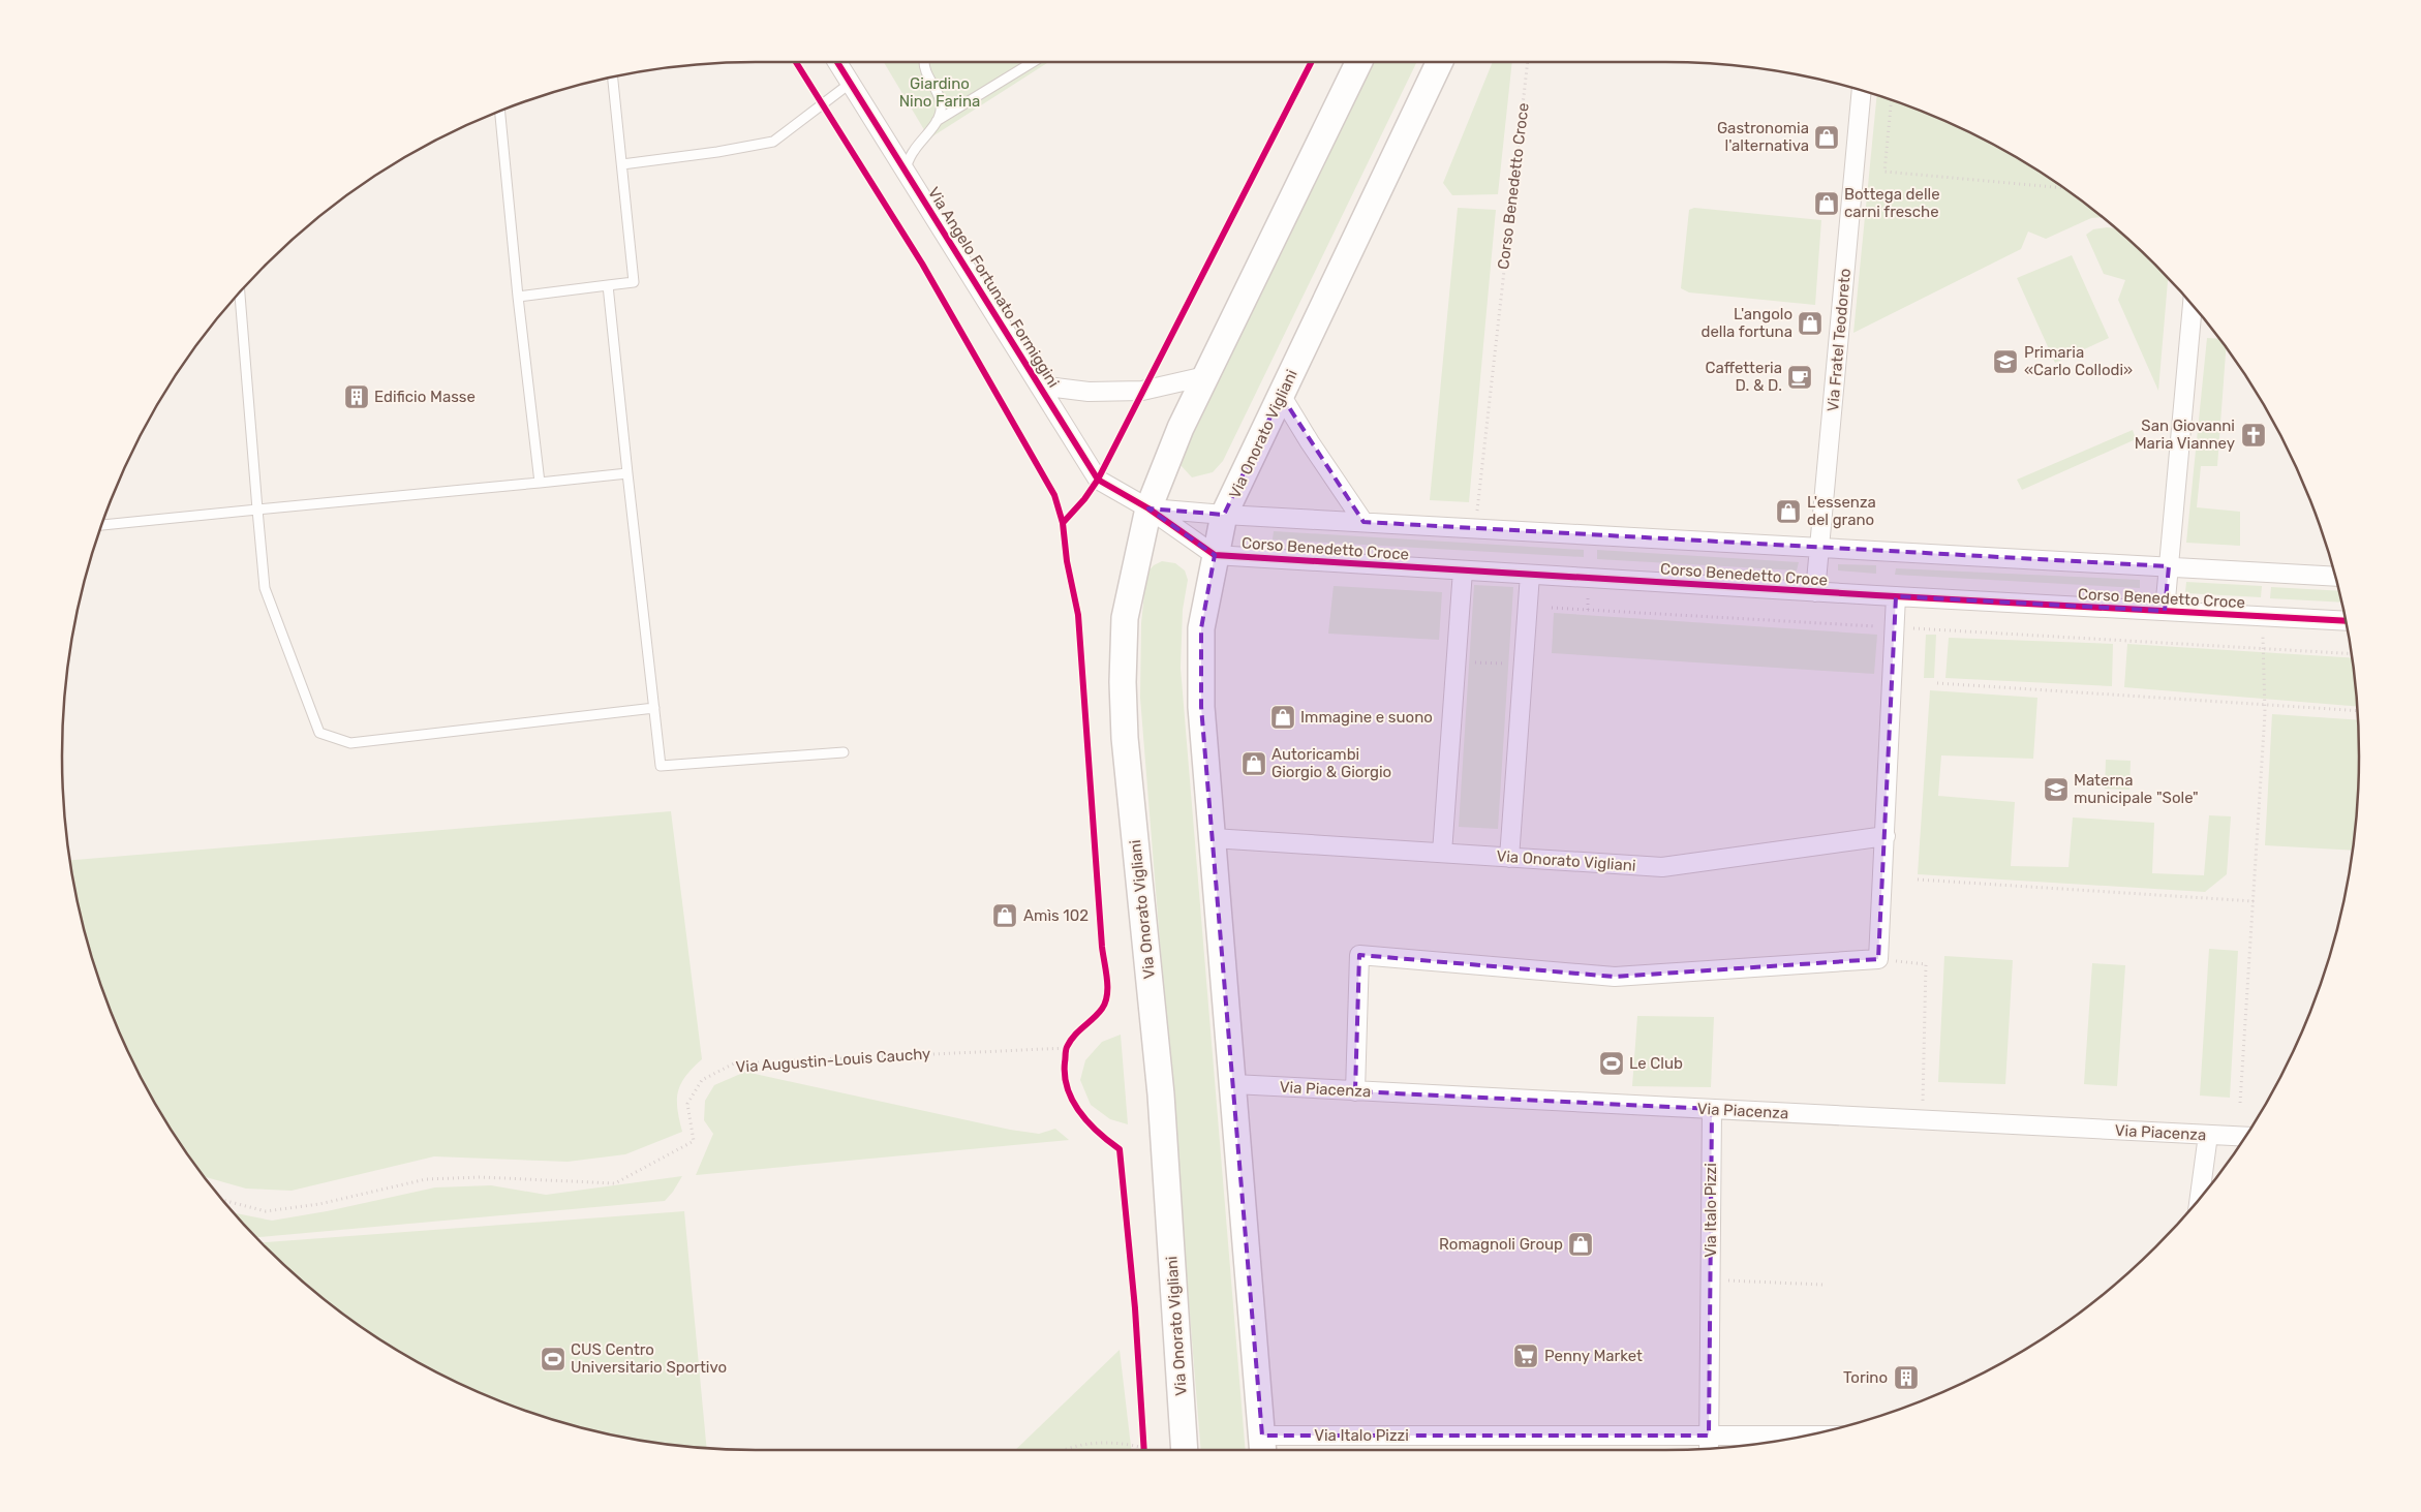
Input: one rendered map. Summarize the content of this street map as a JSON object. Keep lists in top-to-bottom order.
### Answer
{
  "streets": {
    "main road": ["Via Onorato Vigliani"],
    "street": [
      "Corso Benedetto Croce",
      "Via Angelo Fortunato Formiggini",
      "Via Fratel Teodoreto",
      "Via Piacenza",
      "Via Italo Pizzi"
    ],
    "path": ["Via Augustin-Louis Cauchy"]
  },
  "crossings": [
    ["Corso Benedetto Croce", "Via Angelo Fortunato Formiggini"],
    ["Corso Benedetto Croce", "Via Fratel Teodoreto"],
    ["Corso Benedetto Croce", "Via Onorato Vigliani"],
    ["Via Angelo Fortunato Formiggini", "Via Onorato Vigliani"],
    ["Via Onorato Vigliani", "Via Piacenza"],
    ["Via Onorato Vigliani", "Via Italo Pizzi"],
    ["Via Piacenza", "Via Italo Pizzi"]
  ],
  "parks": ["Giardino Nino Farina"],
  "places": {
    "shop": [
      "Gastronomia l'alternativa",
      "Bottega delle carni fresche",
      "L'angolo della fortuna",
      "L'essenza del grano",
      "Immagine e suono",
      "Autoricambi Giorgio & Giorgio",
      "Amìs 102",
      "Romagnoli Group"
    ],
    "school or university": ["Primaria «Carlo Collodi»", "Materna municipale \"Sole\""],
    "cafe": ["Caffetteria D. & D."],
    "building": ["Edificio Masse", "Torino"],
    "church": ["San Giovanni Maria Vianney"],
    "sports": ["Le Club", "CUS Centro Universitario Sportivo"],
    "supermarket": ["Penny Market"]
  }
}
